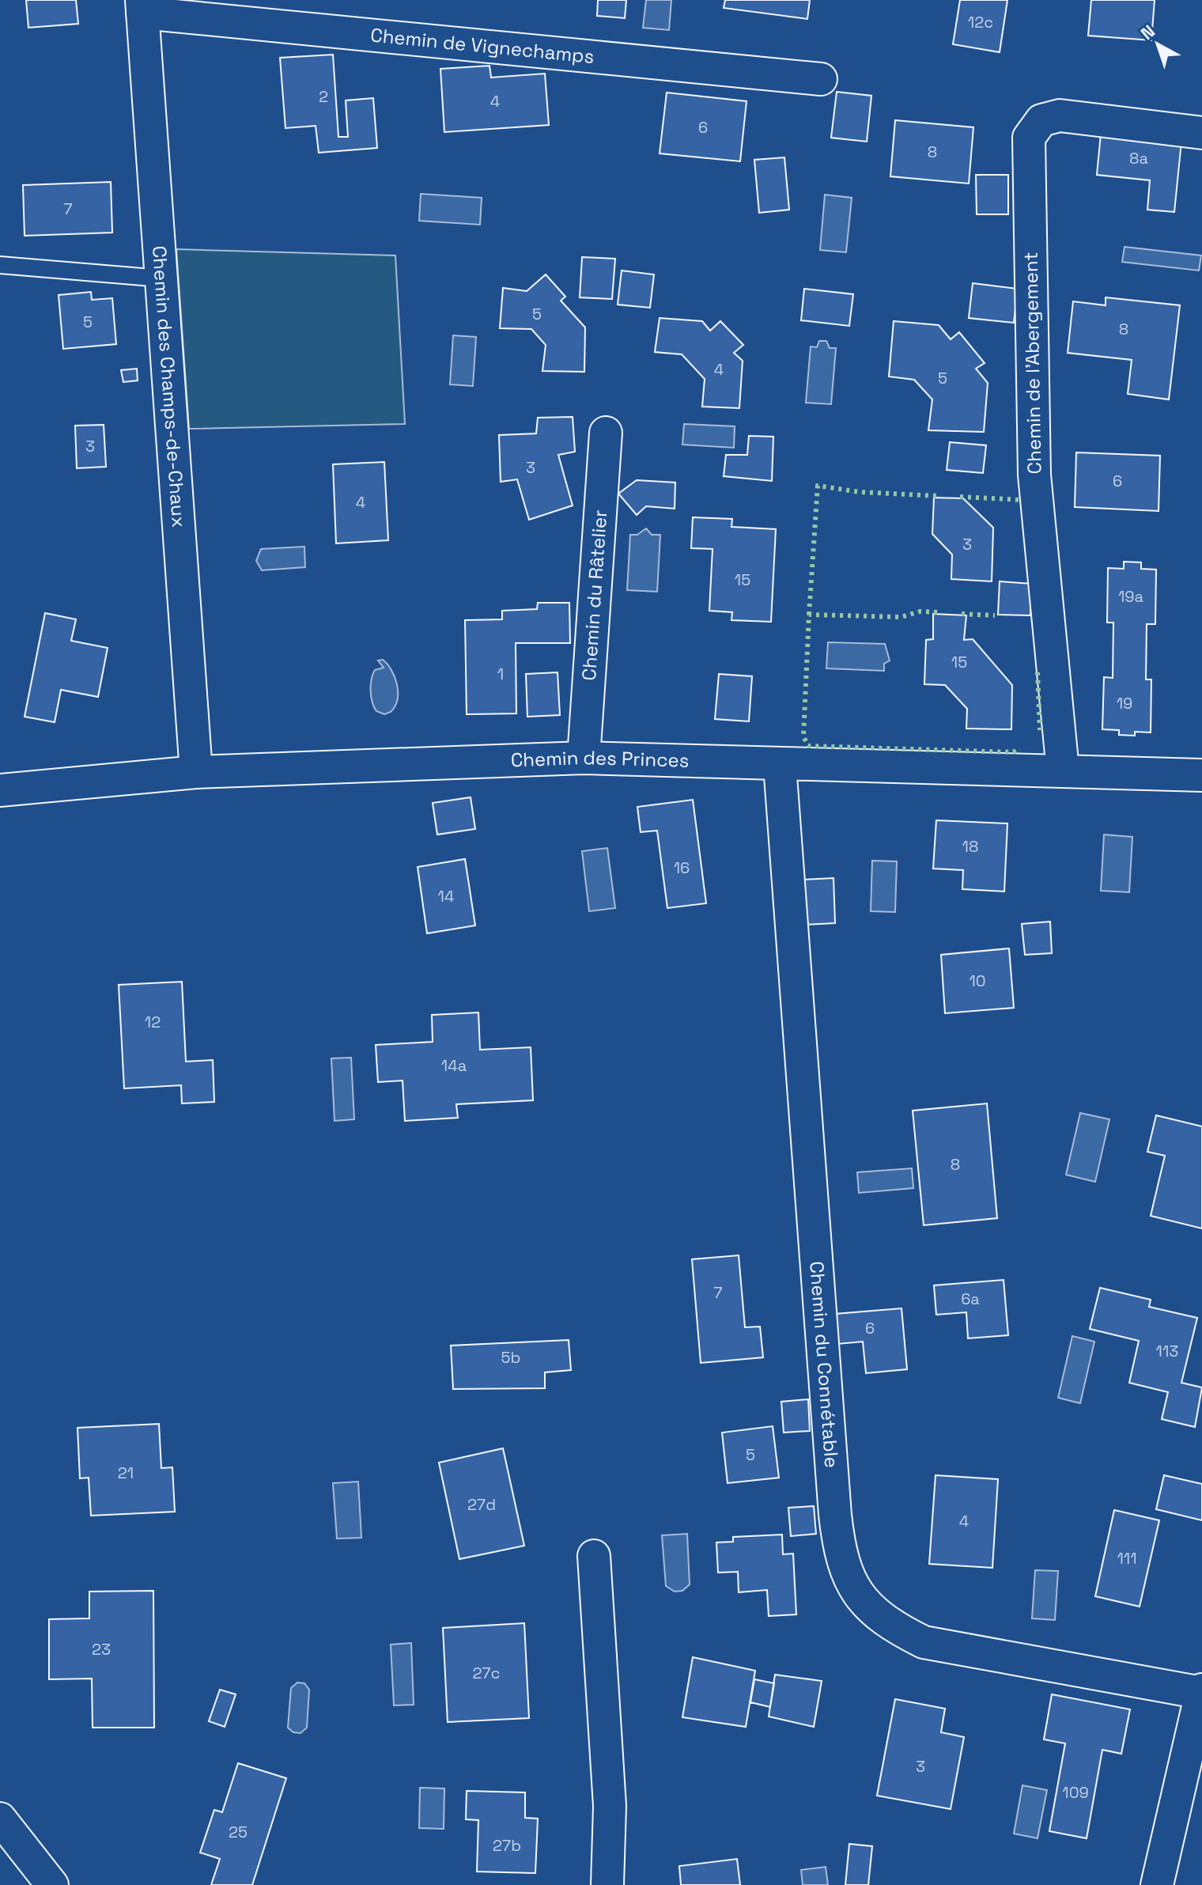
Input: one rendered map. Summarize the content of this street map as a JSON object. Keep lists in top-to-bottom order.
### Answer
{
  "streets": {
    "street": [
      "Chemin de Vignechamps",
      "Chemin de l'Abergement",
      "Chemin des Champs-de-Chaux",
      "Chemin du Râtelier",
      "Chemin des Princes",
      "Chemin du Connétable"
    ]
  },
  "crossings": [
    ["Chemin de Vignechamps", "Chemin des Champs-de-Chaux"],
    ["Chemin de l'Abergement", "Chemin des Princes"],
    ["Chemin des Champs-de-Chaux", "Chemin des Princes"],
    ["Chemin du Râtelier", "Chemin des Princes"],
    ["Chemin des Princes", "Chemin du Connétable"]
  ],
  "house_numbers": [
    "12c",
    "2",
    "4",
    "6",
    "8",
    "8a",
    "7",
    "5",
    "5",
    "8",
    "4",
    "5",
    "3",
    "3",
    "6",
    "4",
    "3",
    "15",
    "19a",
    "15",
    "1",
    "19",
    "18",
    "16",
    "14",
    "10",
    "12",
    "14a",
    "8",
    "7",
    "6a",
    "6",
    "113",
    "5b",
    "5",
    "21",
    "27d",
    "4",
    "111",
    "23",
    "27c",
    "3",
    "109",
    "25",
    "27b"
  ],
  "north": "top left"
}
